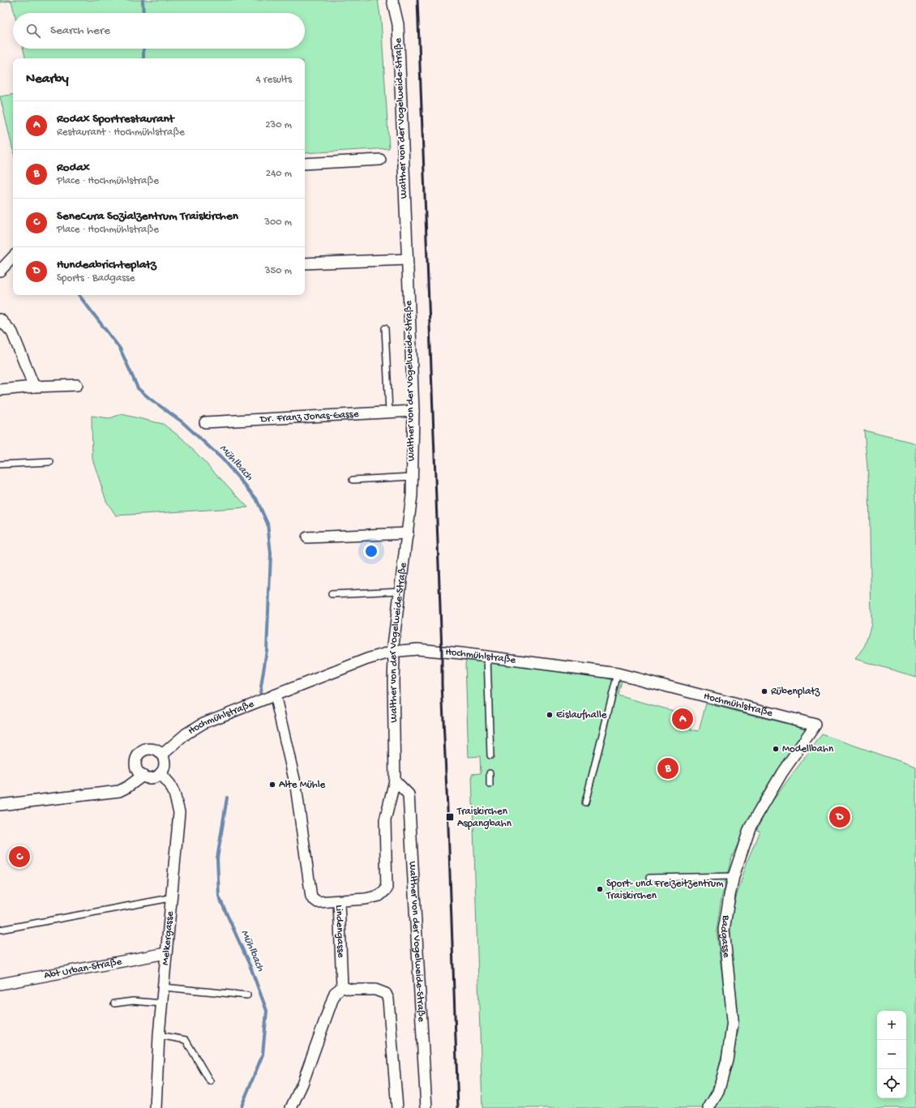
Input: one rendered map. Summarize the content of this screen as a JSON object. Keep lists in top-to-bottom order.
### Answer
{
  "streets": {
    "street": [
      "Walther von der Vogelweide-Straße",
      "Dr. Franz Jonas-Gasse",
      "Hochmühlstraße",
      "Lindengasse",
      "Badgasse",
      "Melkergasse",
      "Abt Urban-Straße"
    ]
  },
  "crossings": [
    ["Walther von der Vogelweide-Straße", "Dr. Franz Jonas-Gasse"],
    ["Walther von der Vogelweide-Straße", "Hochmühlstraße"],
    ["Walther von der Vogelweide-Straße", "Lindengasse"],
    ["Hochmühlstraße", "Lindengasse"],
    ["Hochmühlstraße", "Badgasse"],
    ["Hochmühlstraße", "Melkergasse"],
    ["Melkergasse", "Abt Urban-Straße"]
  ],
  "water": ["Mühlbach"],
  "places": {
    "other": [
      "Rübenplatz",
      "Eislaufhalle",
      "Modellbahn",
      "Alte Mühle",
      "Sport- und Freizeitzentrum Traiskirchen"
    ],
    "transit": ["Traiskirchen Aspangbahn"]
  },
  "page": {
    "search": "Search here",
    "heading": ["Nearby", "4 results"],
    "list": [
      {
        "mark": "A",
        "name": "Rodax Sportrestaurant",
        "note": "Restaurant · Hochmühlstraße",
        "value": "230 m"
      },
      {
        "mark": "B",
        "name": "Rodax",
        "note": "Place · Hochmühlstraße",
        "value": "240 m"
      },
      {
        "mark": "C",
        "name": "SeneCura Sozialzentrum Traiskirchen",
        "note": "Place · Hochmühlstraße",
        "value": "300 m"
      },
      {
        "mark": "D",
        "name": "Hundeabrichteplatz",
        "note": "Sports · Badgasse",
        "value": "350 m"
      }
    ],
    "pins": [
      "A",
      "B",
      "D",
      "C"
    ],
    "map_buttons": ["+", "−"]
  }
}
